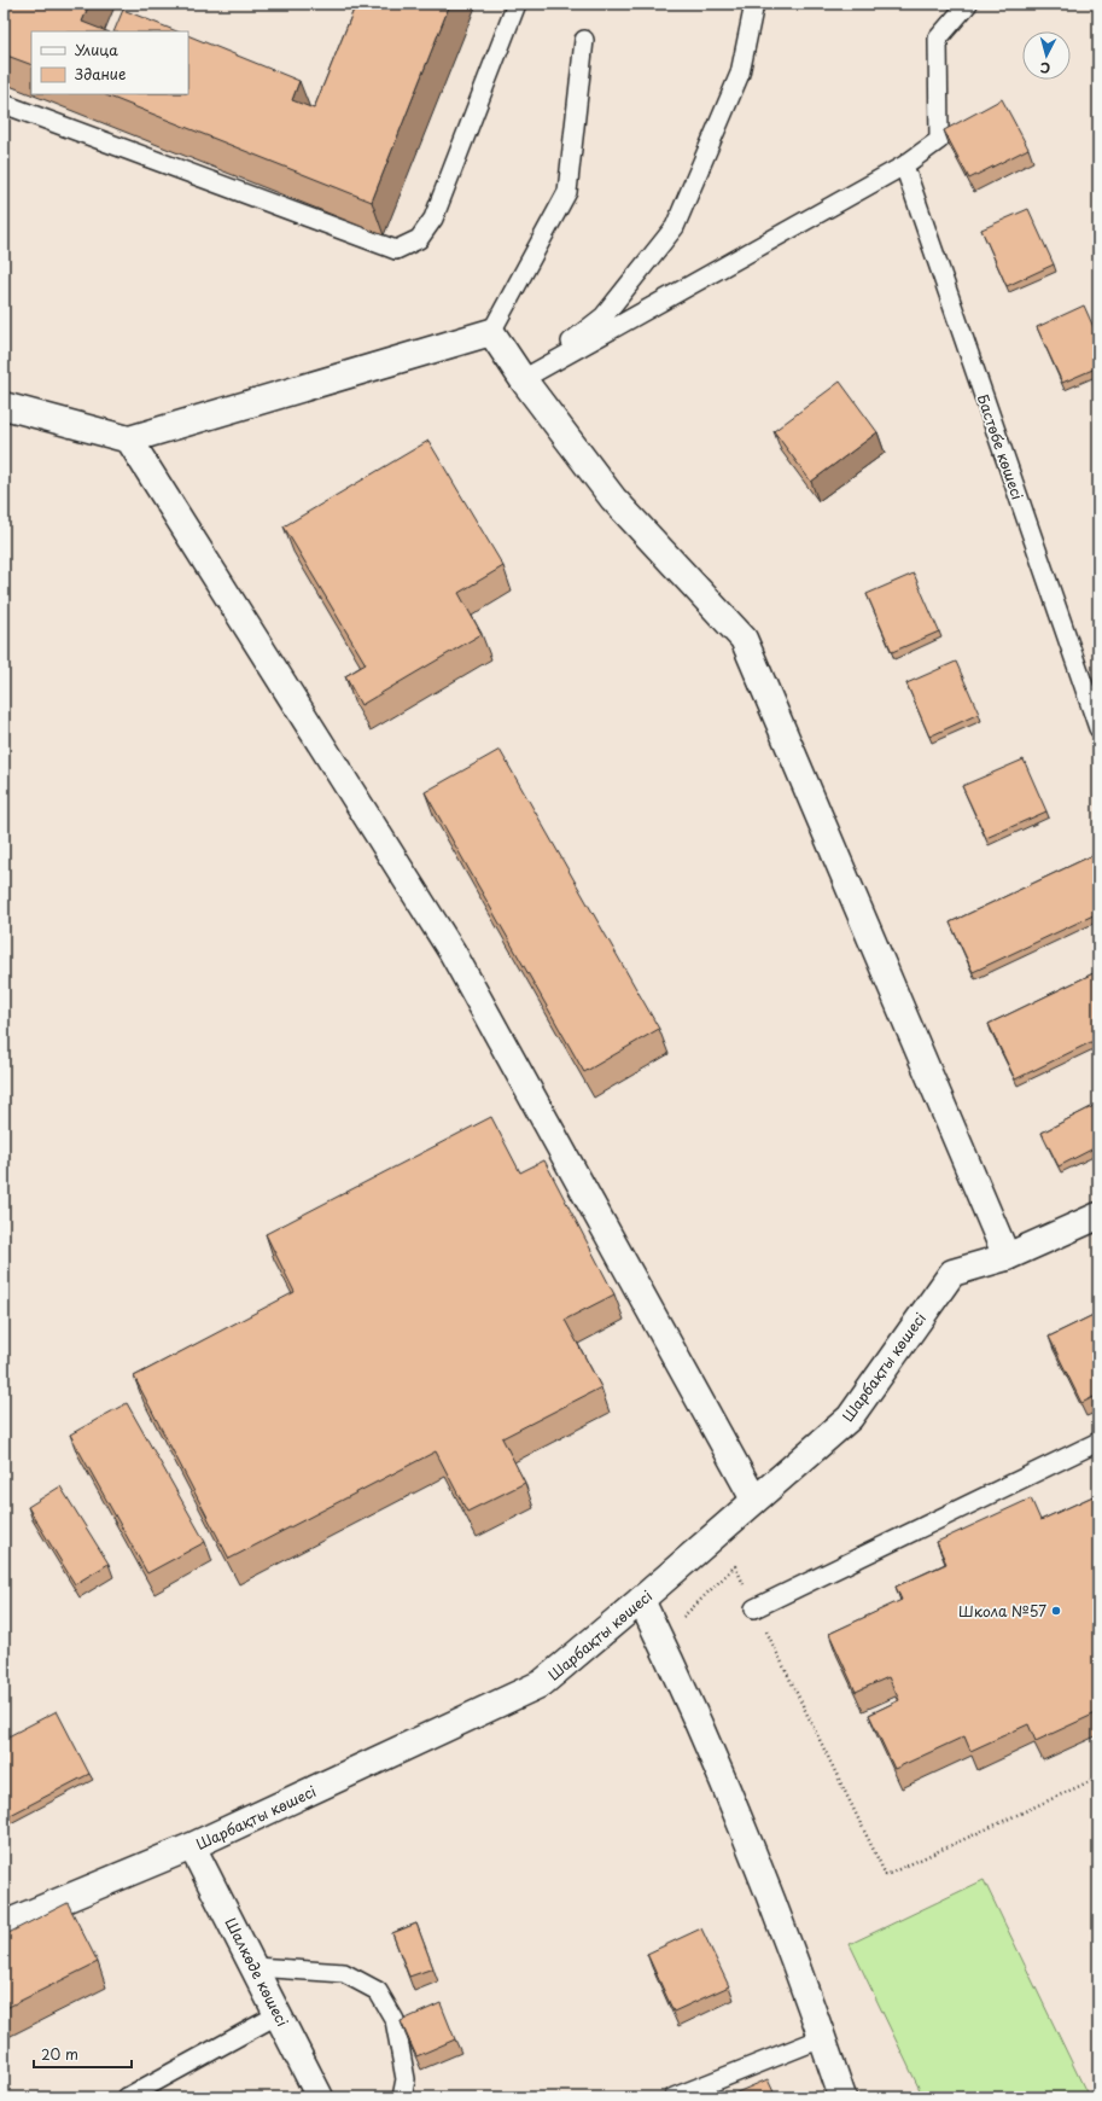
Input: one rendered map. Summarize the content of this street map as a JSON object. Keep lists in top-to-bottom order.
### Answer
{
  "streets": {
    "street": ["Шарбақты көшесі", "Шалкөде көшесі"],
    "lane": ["Бастөбе көшесі"]
  },
  "crossings": [
    ["Шарбақты көшесі", "Шалкөде көшесі"]
  ],
  "places": ["Школа №57"],
  "legend": ["Улица", "Здание"],
  "scale_bar": "20 m",
  "north": "bottom"
}
